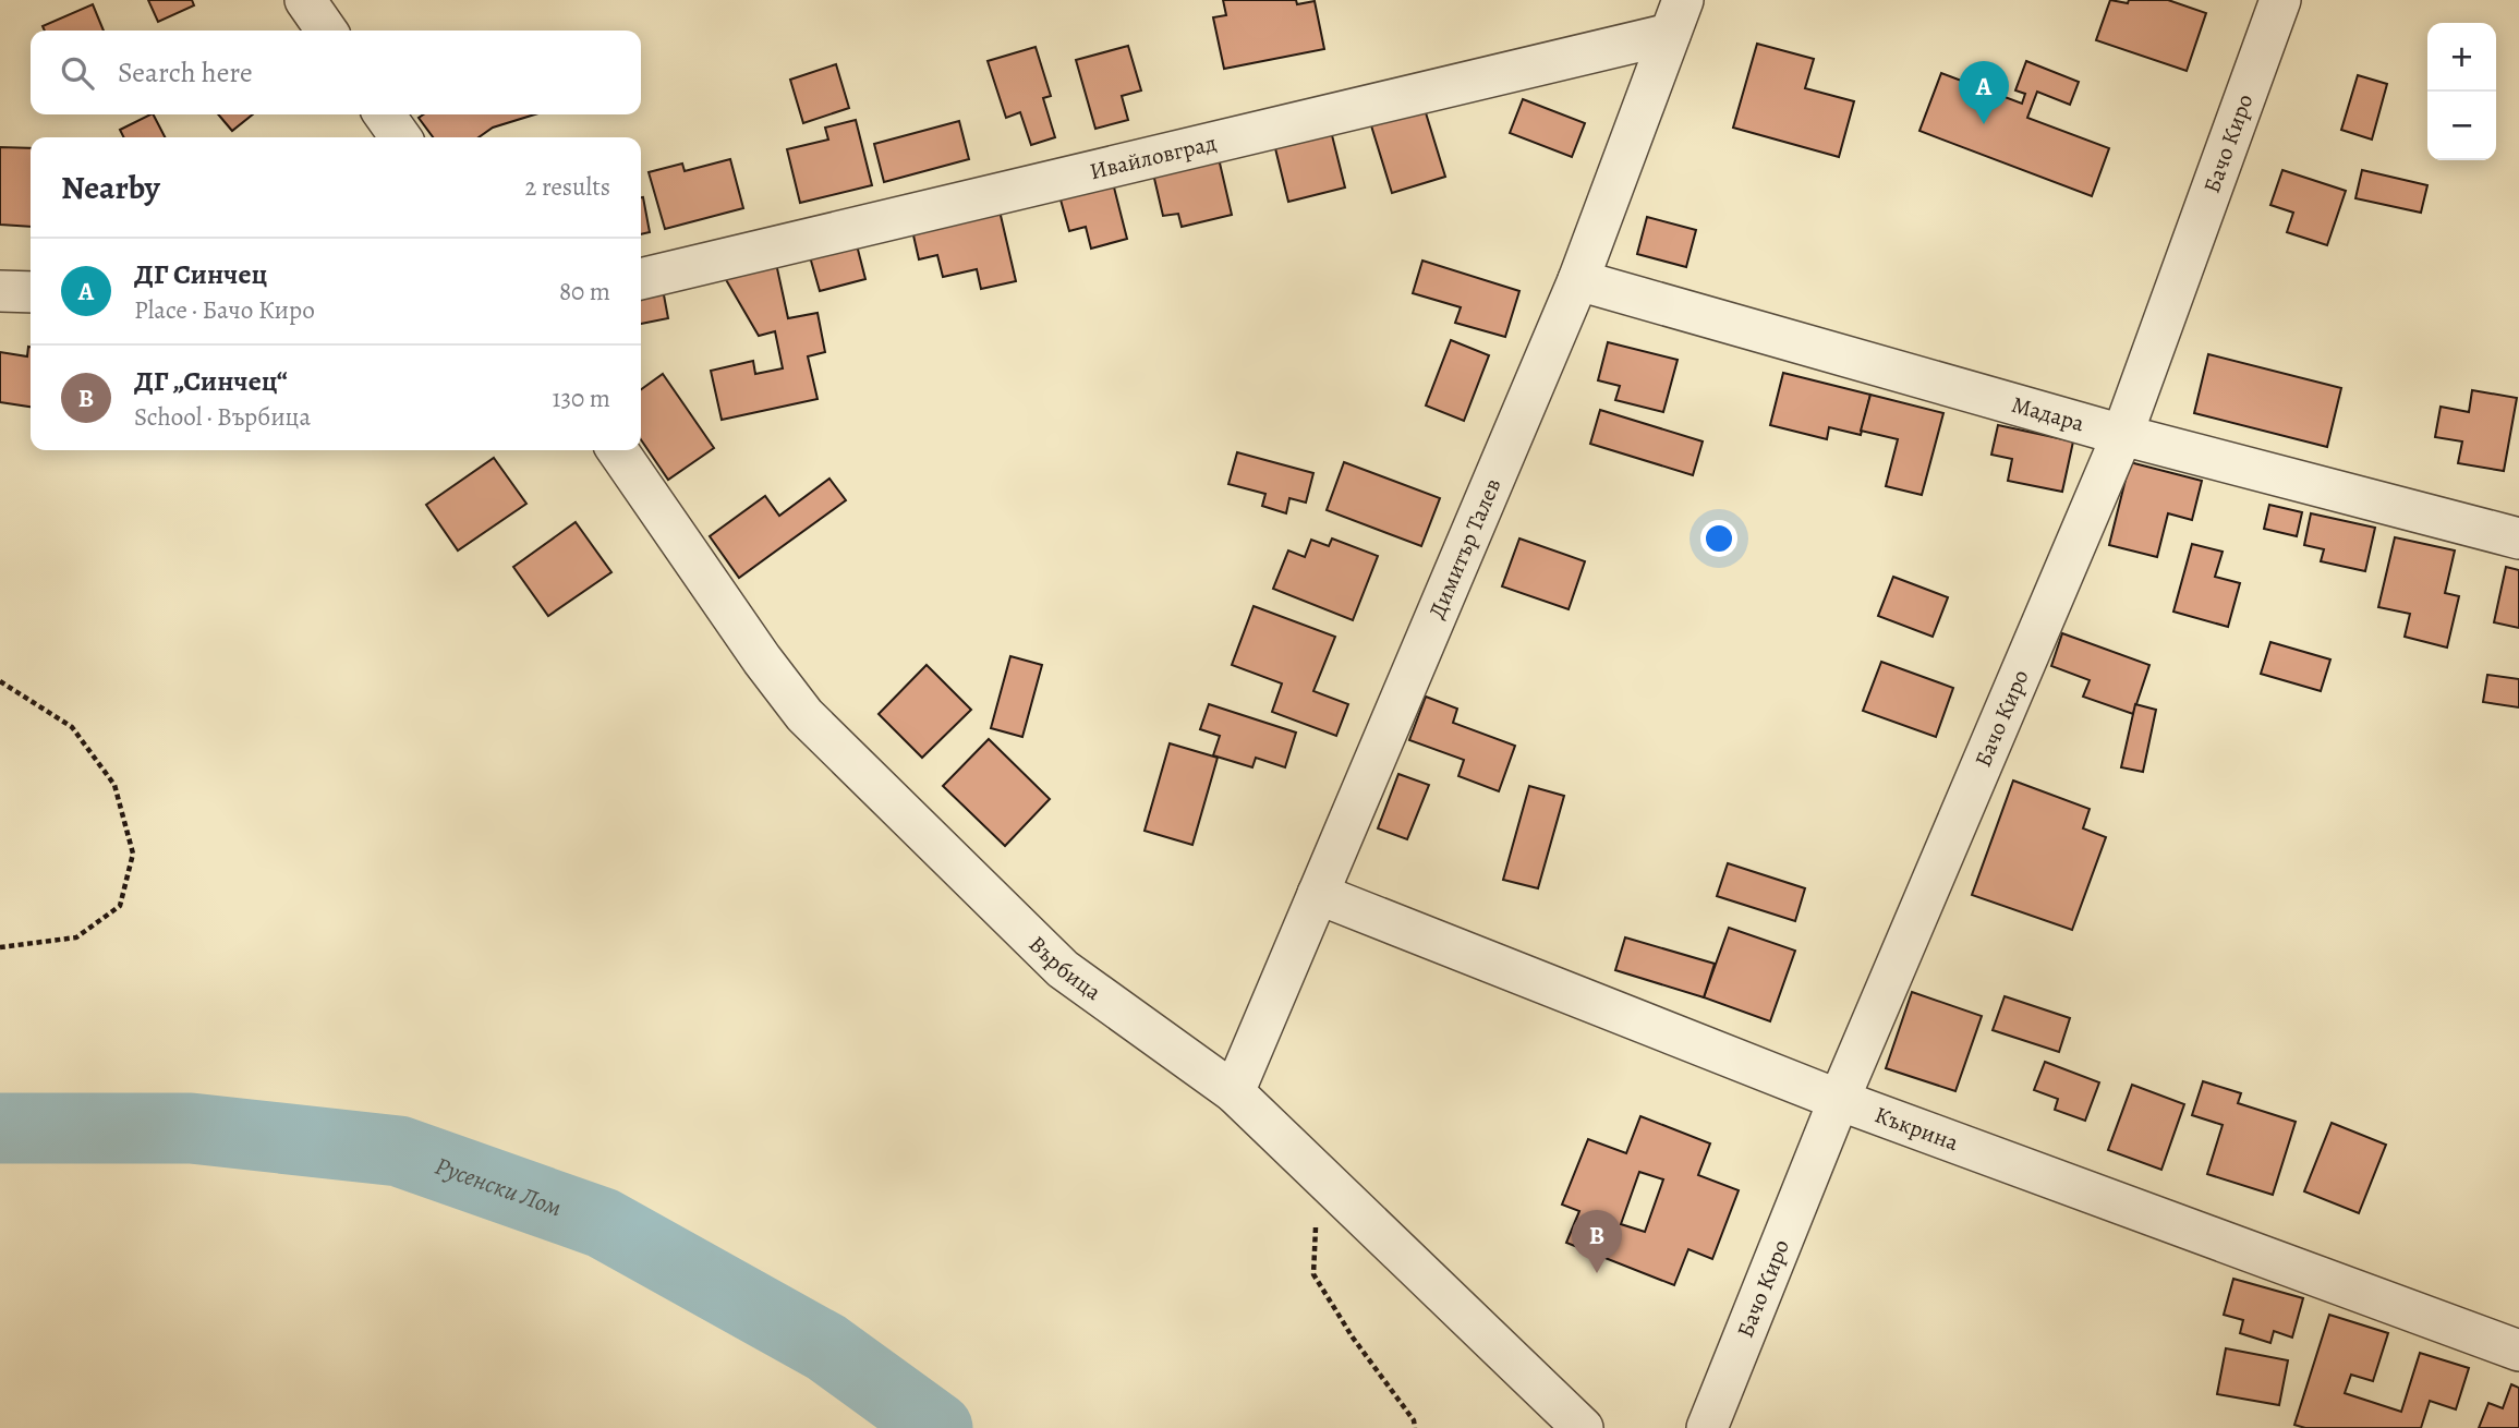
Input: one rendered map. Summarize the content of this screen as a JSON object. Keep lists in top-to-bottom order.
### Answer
{
  "streets": {
    "street": [
      "Бачо Киро",
      "Ивайловград",
      "Мадара",
      "Димитър Талев",
      "Върбица",
      "Къкрина"
    ]
  },
  "crossings": [
    ["Бачо Киро", "Мадара"],
    ["Бачо Киро", "Къкрина"],
    ["Ивайловград", "Димитър Талев"],
    ["Мадара", "Димитър Талев"],
    ["Димитър Талев", "Върбица"],
    ["Димитър Талев", "Къкрина"]
  ],
  "water": ["Русенски Лом"],
  "page": {
    "map_buttons": ["+", "−"],
    "search": "Search here",
    "pins": ["A", "B"],
    "heading": ["Nearby", "2 results"],
    "list": [
      {
        "mark": "A",
        "name": "ДГ Синчец",
        "note": "Place · Бачо Киро",
        "value": "80 m"
      },
      {
        "mark": "B",
        "name": "ДГ „Синчец“",
        "note": "School · Върбица",
        "value": "130 m"
      }
    ]
  }
}
